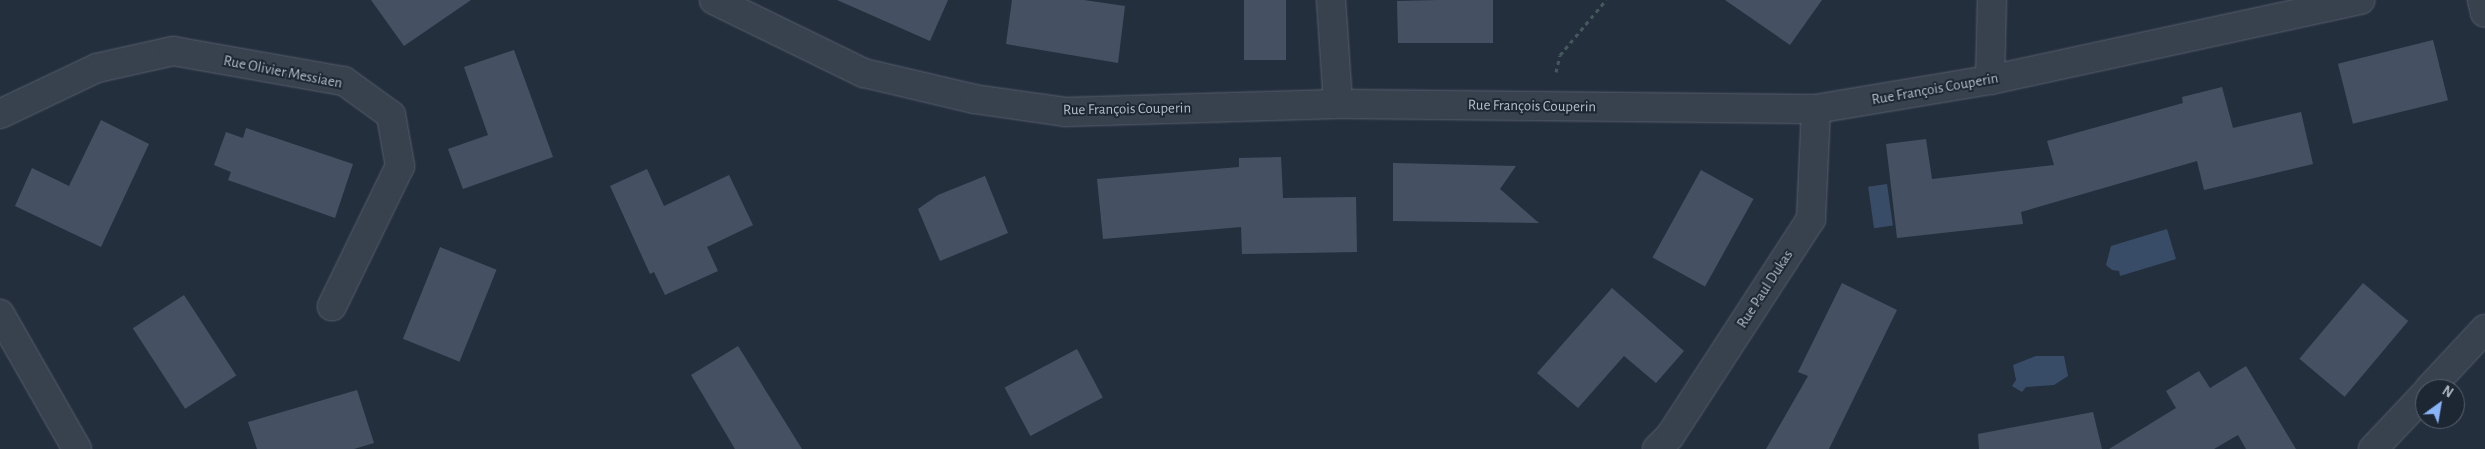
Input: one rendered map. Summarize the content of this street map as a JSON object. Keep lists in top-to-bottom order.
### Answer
{
  "streets": {
    "street": ["Rue Olivier Messiaen", "Rue François Couperin", "Rue Paul Dukas"]
  },
  "crossings": [
    ["Rue François Couperin", "Rue Paul Dukas"]
  ],
  "north": "top right"
}
